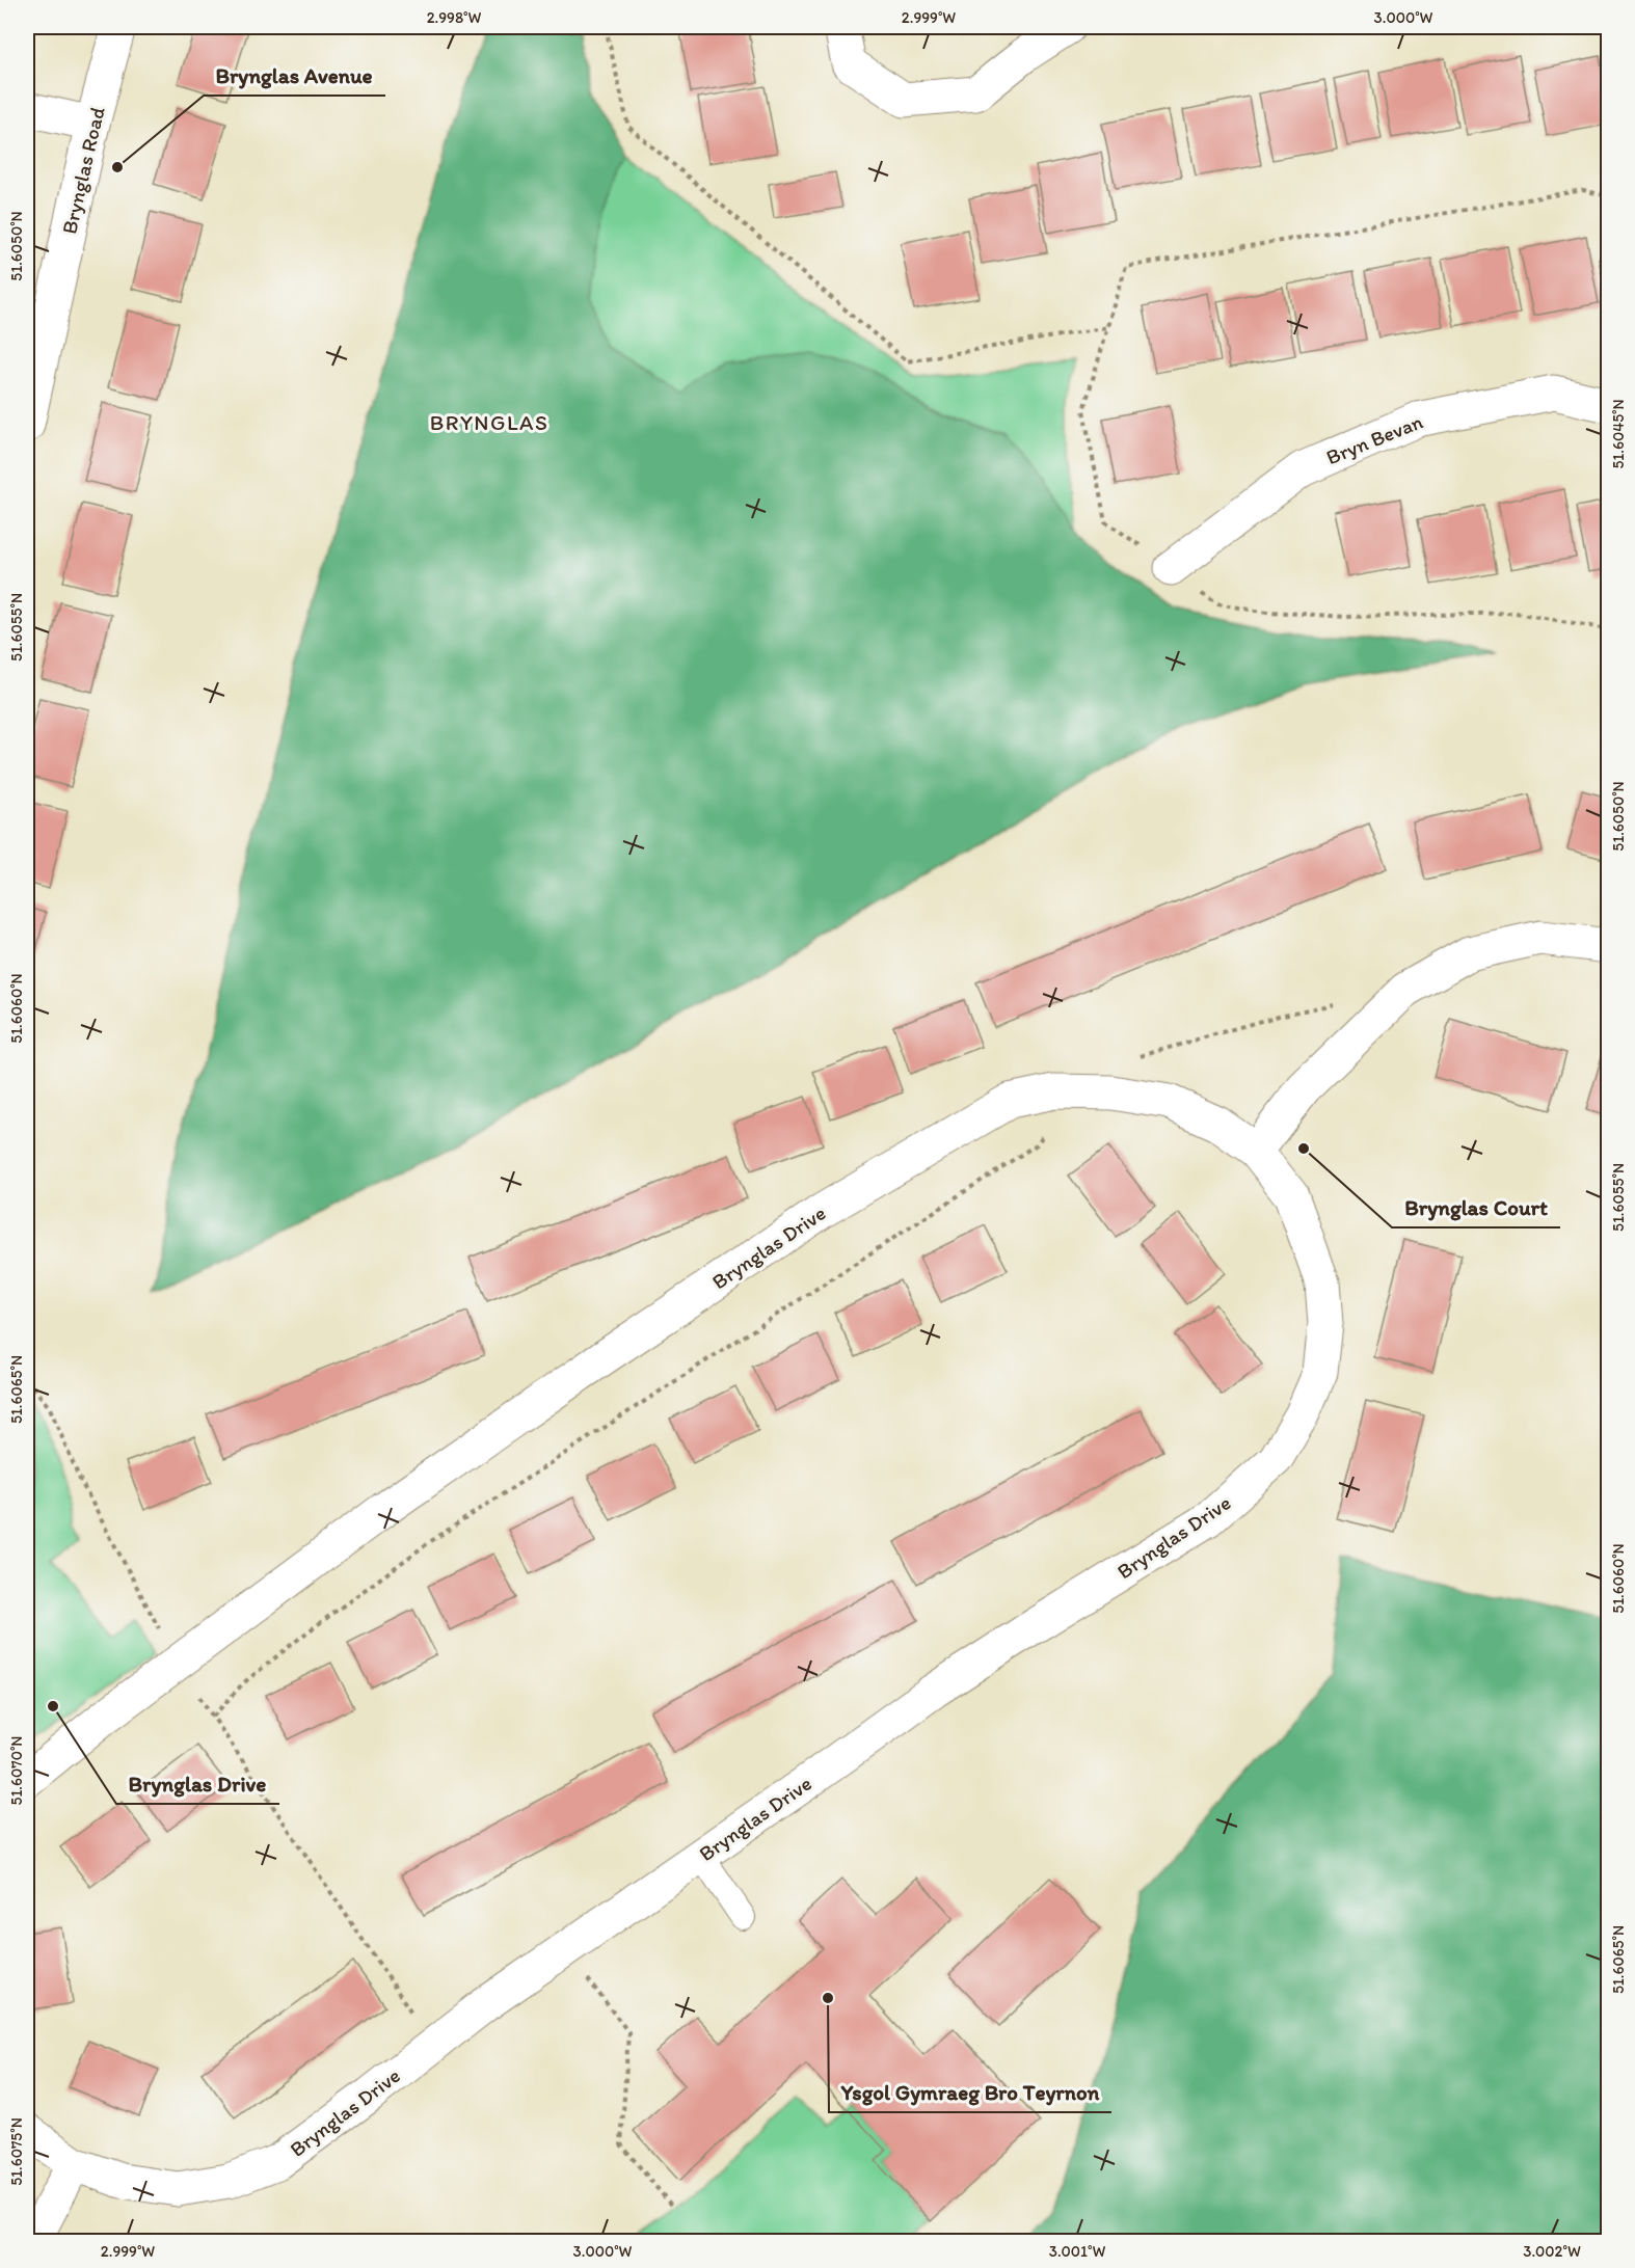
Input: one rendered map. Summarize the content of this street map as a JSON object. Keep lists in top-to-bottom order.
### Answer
{
  "streets": {
    "street": ["Brynglas Road", "Bryn Bevan", "Brynglas Drive"]
  },
  "districts": ["BRYNGLAS"],
  "places": [
    "Brynglas Avenue",
    "Brynglas Court",
    "Brynglas Drive",
    "Ysgol Gymraeg Bro Teyrnon"
  ],
  "coordinates": [
    "2.998°W",
    "2.999°W",
    "3.000°W",
    "51.6050°N",
    "51.6045°N",
    "51.6055°N",
    "51.6060°N",
    "51.6065°N",
    "51.6070°N",
    "51.6075°N",
    "3.001°W",
    "3.002°W"
  ]
}
